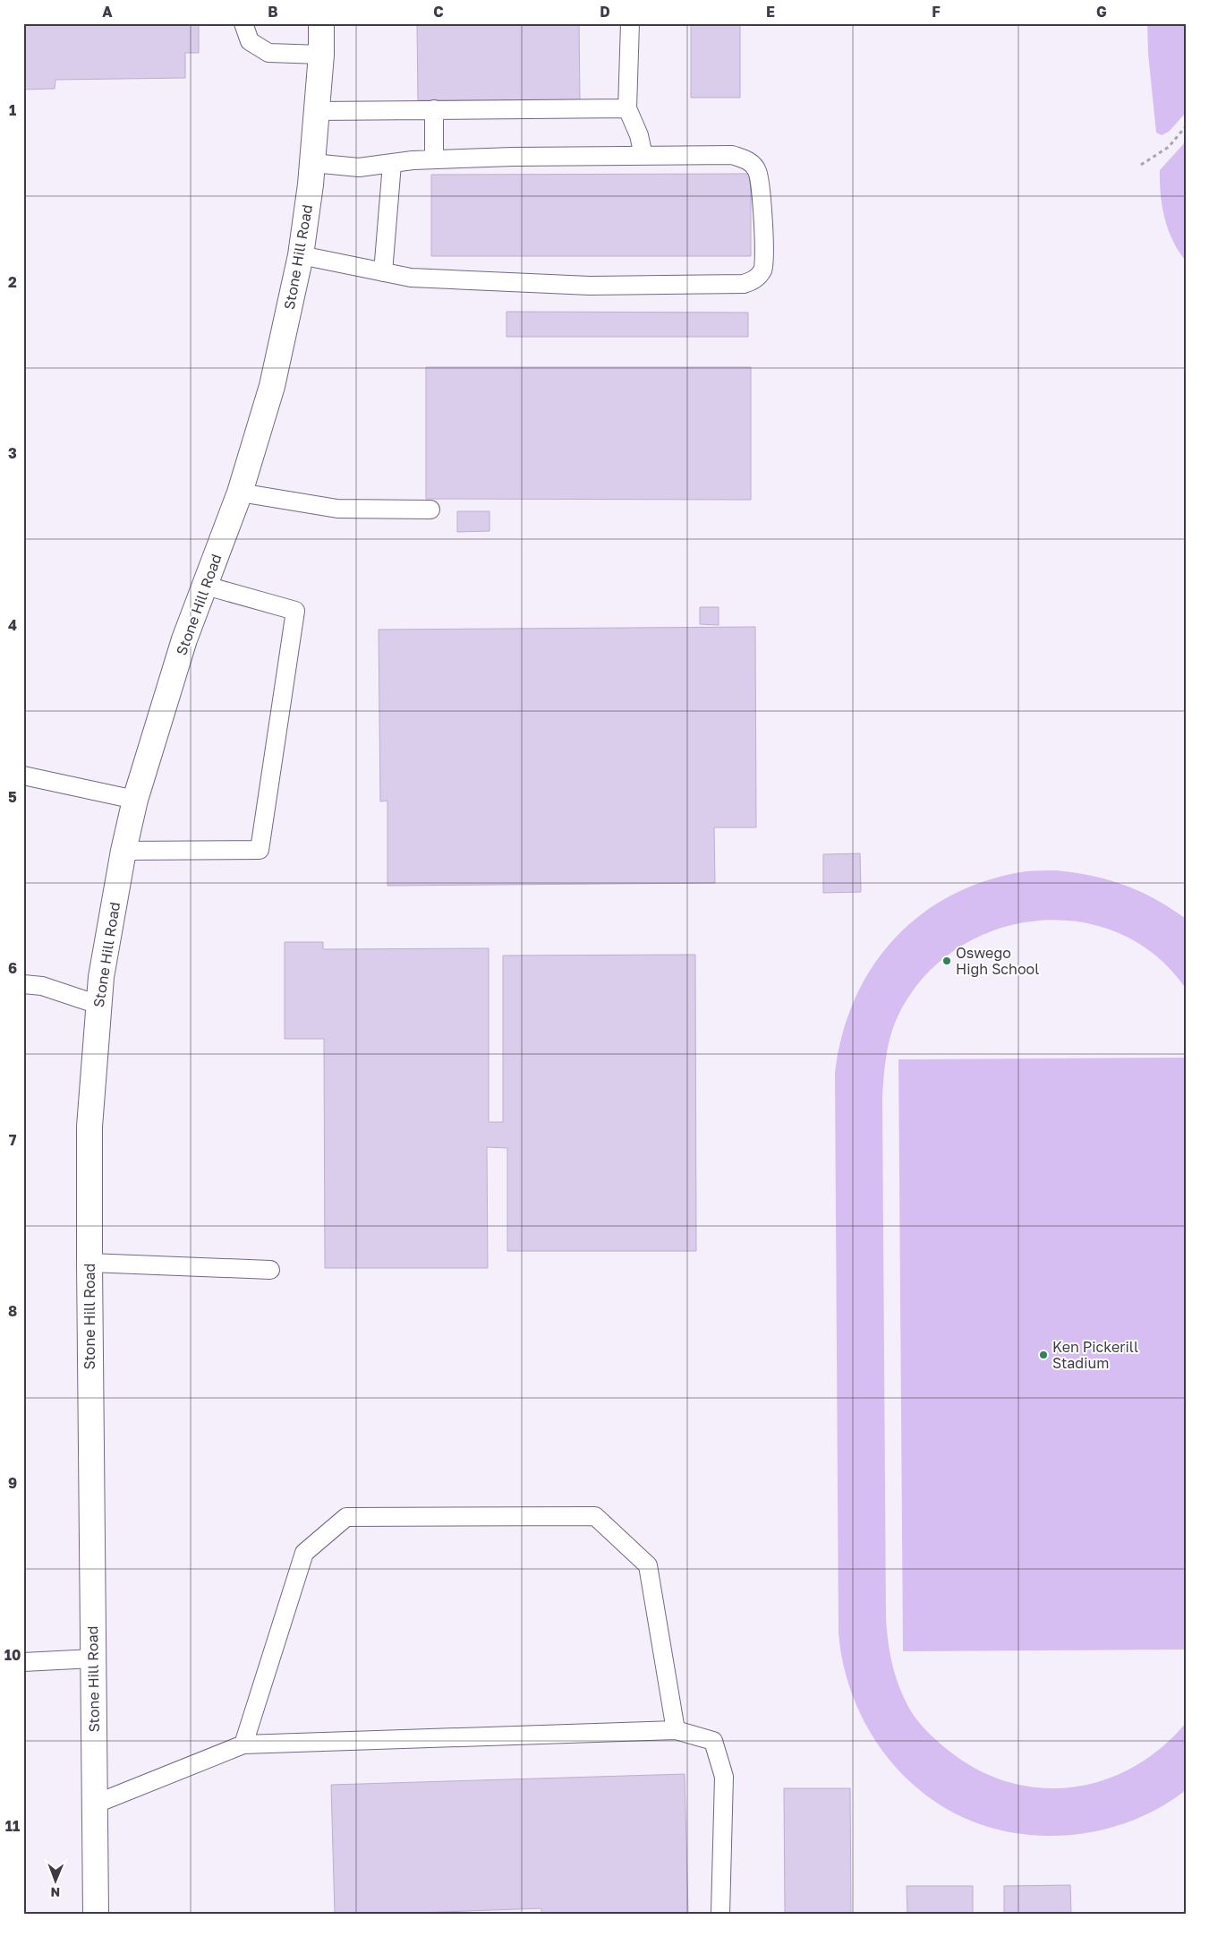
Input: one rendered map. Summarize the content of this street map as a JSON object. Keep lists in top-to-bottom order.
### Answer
{
  "streets": {
    "street": ["Stone Hill Road"]
  },
  "places": ["Oswego High School", "Ken Pickerill Stadium"],
  "north": "bottom",
  "grid": {
    "columns": [
      "A",
      "B",
      "C",
      "D",
      "E",
      "F",
      "G"
    ],
    "rows": [
      "1",
      "2",
      "3",
      "4",
      "5",
      "6",
      "7",
      "8",
      "9",
      "10",
      "11"
    ]
  }
}
